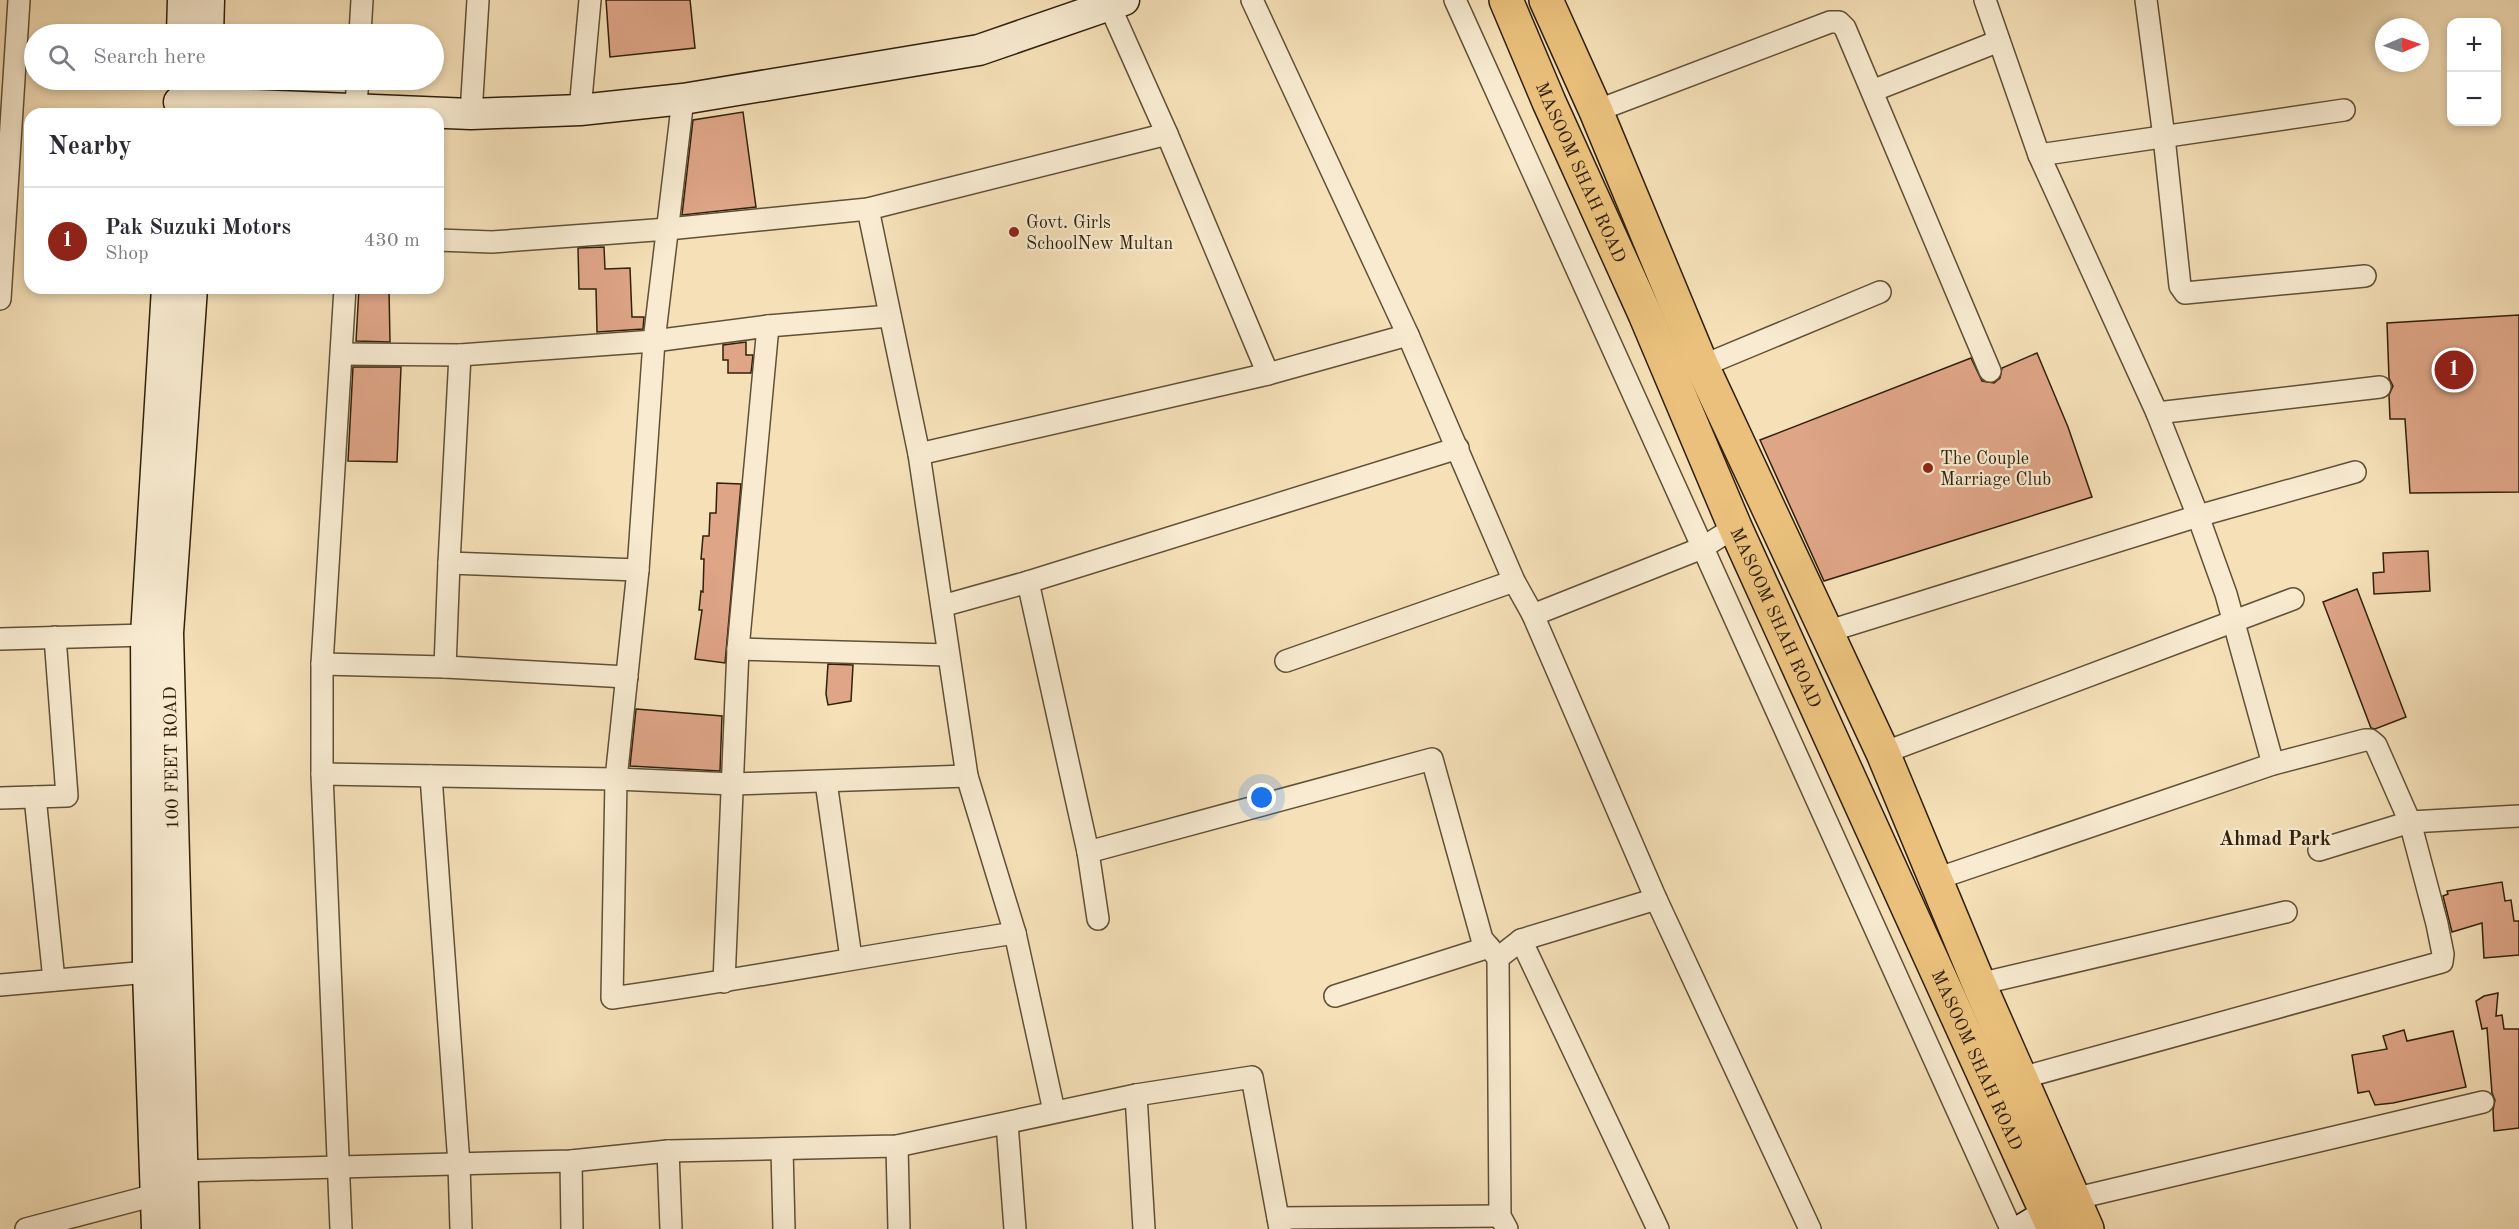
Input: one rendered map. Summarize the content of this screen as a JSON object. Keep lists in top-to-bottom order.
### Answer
{
  "streets": {
    "main road": ["MASOOM SHAH ROAD", "100 FEET ROAD"]
  },
  "districts": ["Ahmad Park"],
  "places": ["Govt. Girls SchoolNew Multan", "The Couple Marriage Club"],
  "north": "right",
  "page": {
    "map_buttons": ["+", "−"],
    "search": "Search here",
    "heading": "Nearby",
    "list": [
      {
        "mark": "1",
        "name": "Pak Suzuki Motors",
        "note": "Shop",
        "value": "430 m"
      }
    ],
    "pins": "1"
  }
}
